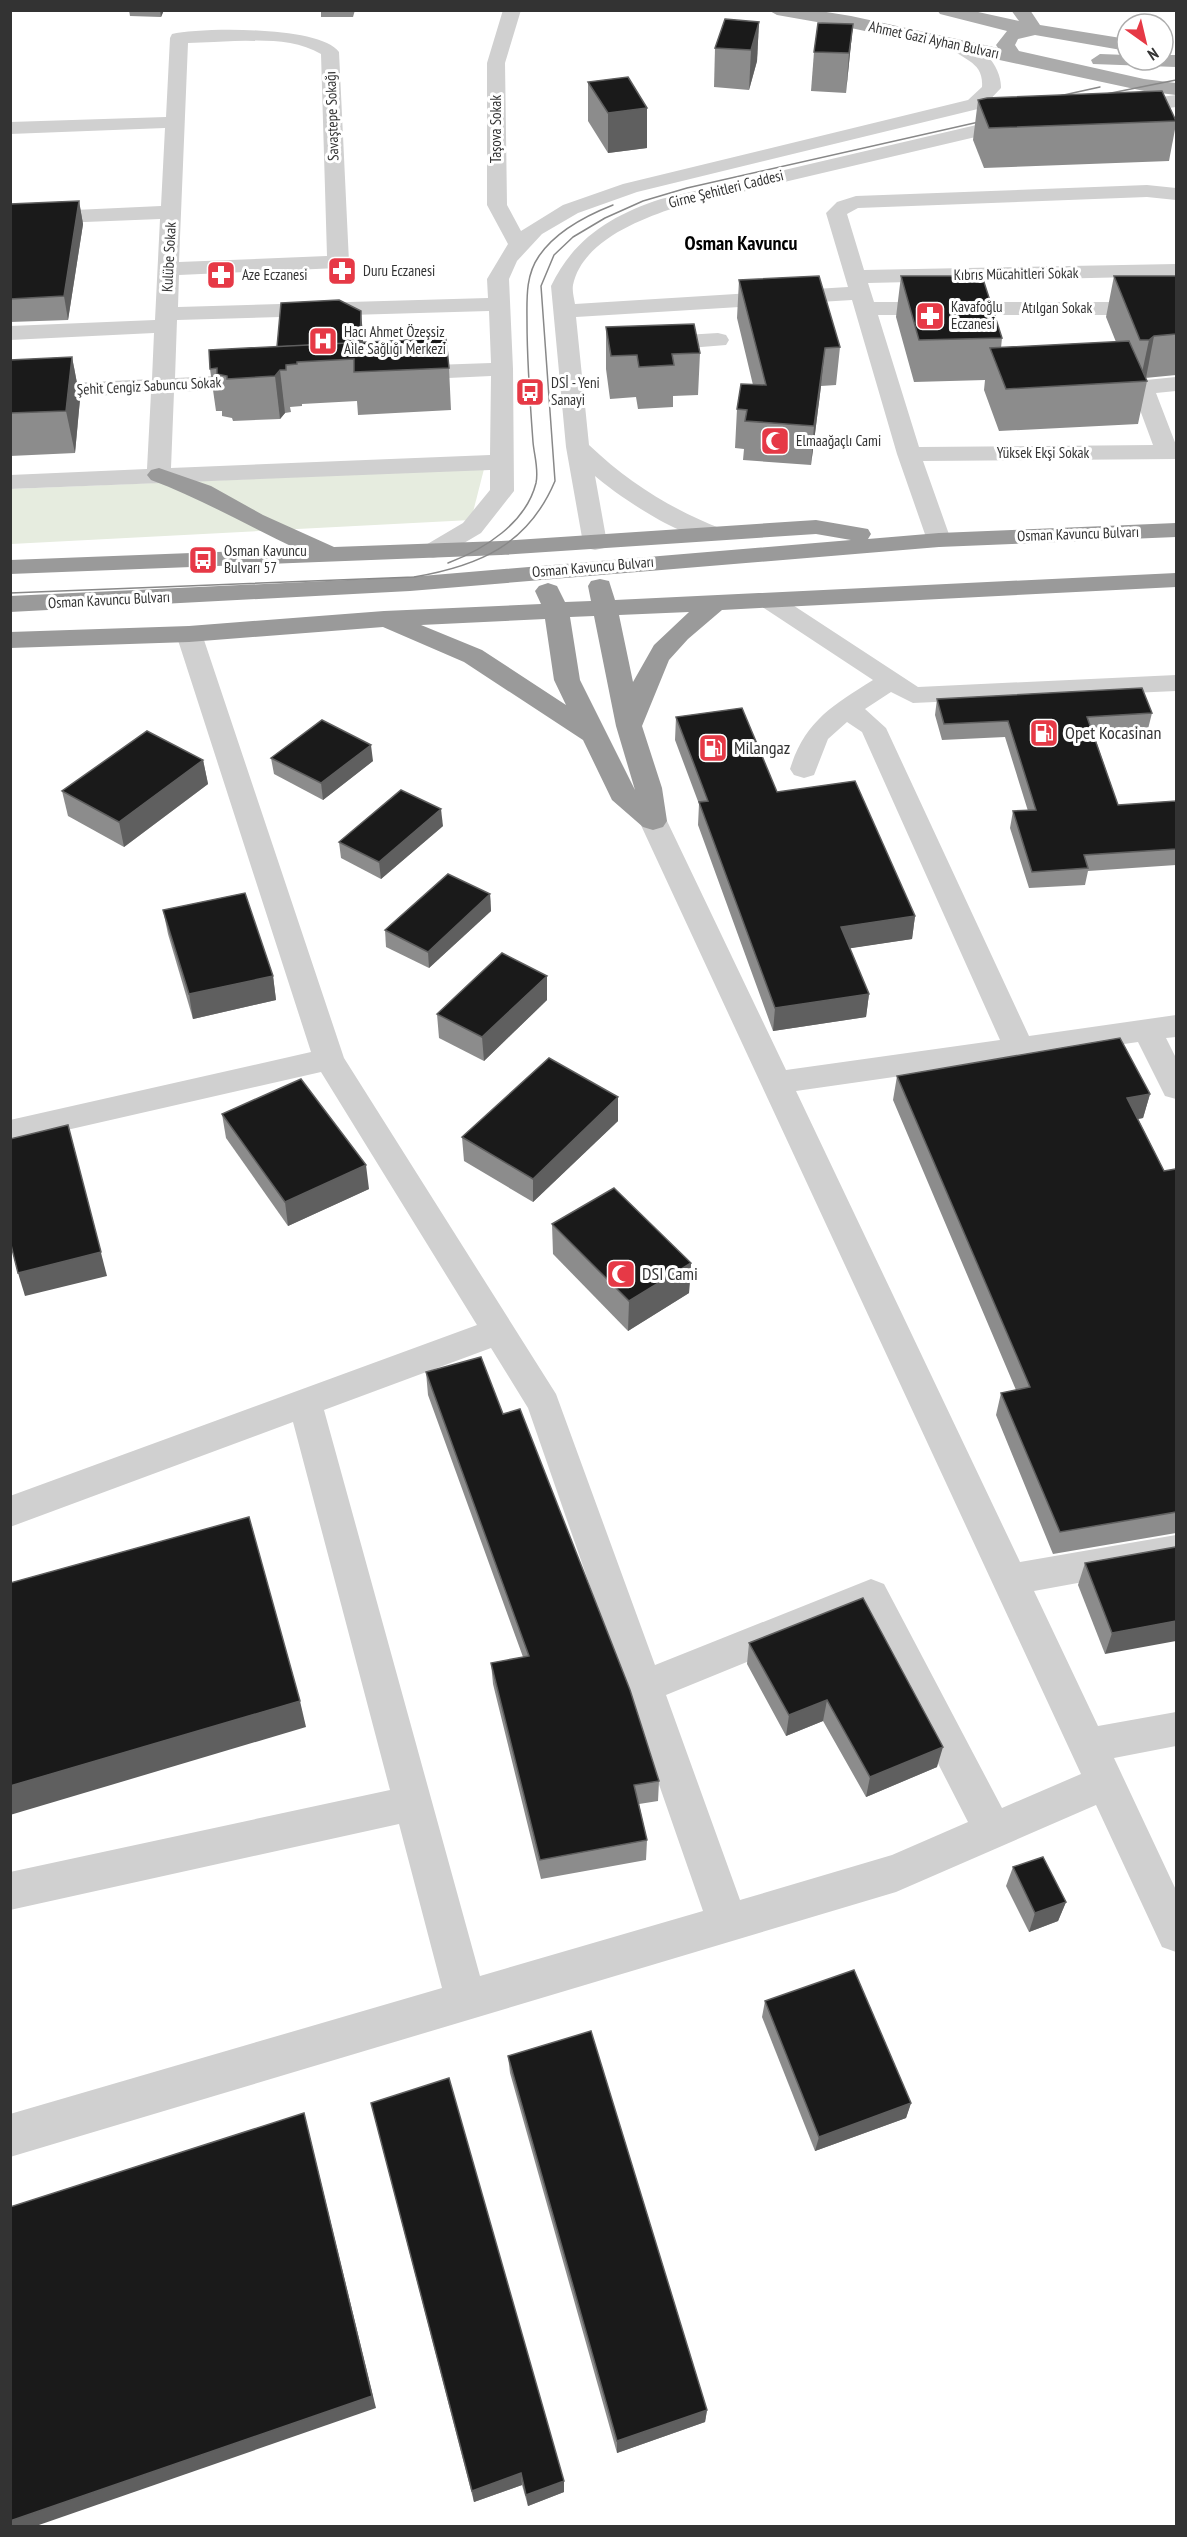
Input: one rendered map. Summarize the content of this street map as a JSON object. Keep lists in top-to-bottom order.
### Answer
{
  "streets": {
    "highway": ["Osman Kavuncu Bulvarı"],
    "main road": ["Ahmet Gazi Ayhan Bulvarı"],
    "street": [
      "Savaştepe Sokağı",
      "Taşova Sokak",
      "Girne Şehitleri Caddesi",
      "Kulübe Sokak",
      "Kıbrıs Mücahitleri Sokak",
      "Atılgan Sokak",
      "Şehit Cengiz Sabuncu Sokak",
      "Yüksek Ekşi Sokak"
    ]
  },
  "crossings": [
    ["Ahmet Gazi Ayhan Bulvarı", "Girne Şehitleri Caddesi"],
    ["Savaştepe Sokağı", "Kulübe Sokak"],
    ["Taşova Sokak", "Girne Şehitleri Caddesi"],
    ["Girne Şehitleri Caddesi", "Osman Kavuncu Bulvarı"],
    ["Kulübe Sokak", "Şehit Cengiz Sabuncu Sokak"],
    ["Kıbrıs Mücahitleri Sokak", "Atılgan Sokak"]
  ],
  "districts": ["Osman Kavuncu"],
  "places": {
    "pharmacy": ["Duru Eczanesi", "Aze Eczanesi", "Kavafoğlu Eczanesi"],
    "hospital": ["Hacı Ahmet Özeşsiz Aile Sağlığı Merkezi"],
    "bus stop": ["DSİ - Yeni Sanayi", "Osman Kavuncu Bulvarı 57"],
    "mosque": ["Elmaağaçlı Cami", "DSI Cami"],
    "fuel station": ["Opet Kocasinan", "Milangaz"]
  },
  "north": "bottom right"
}
